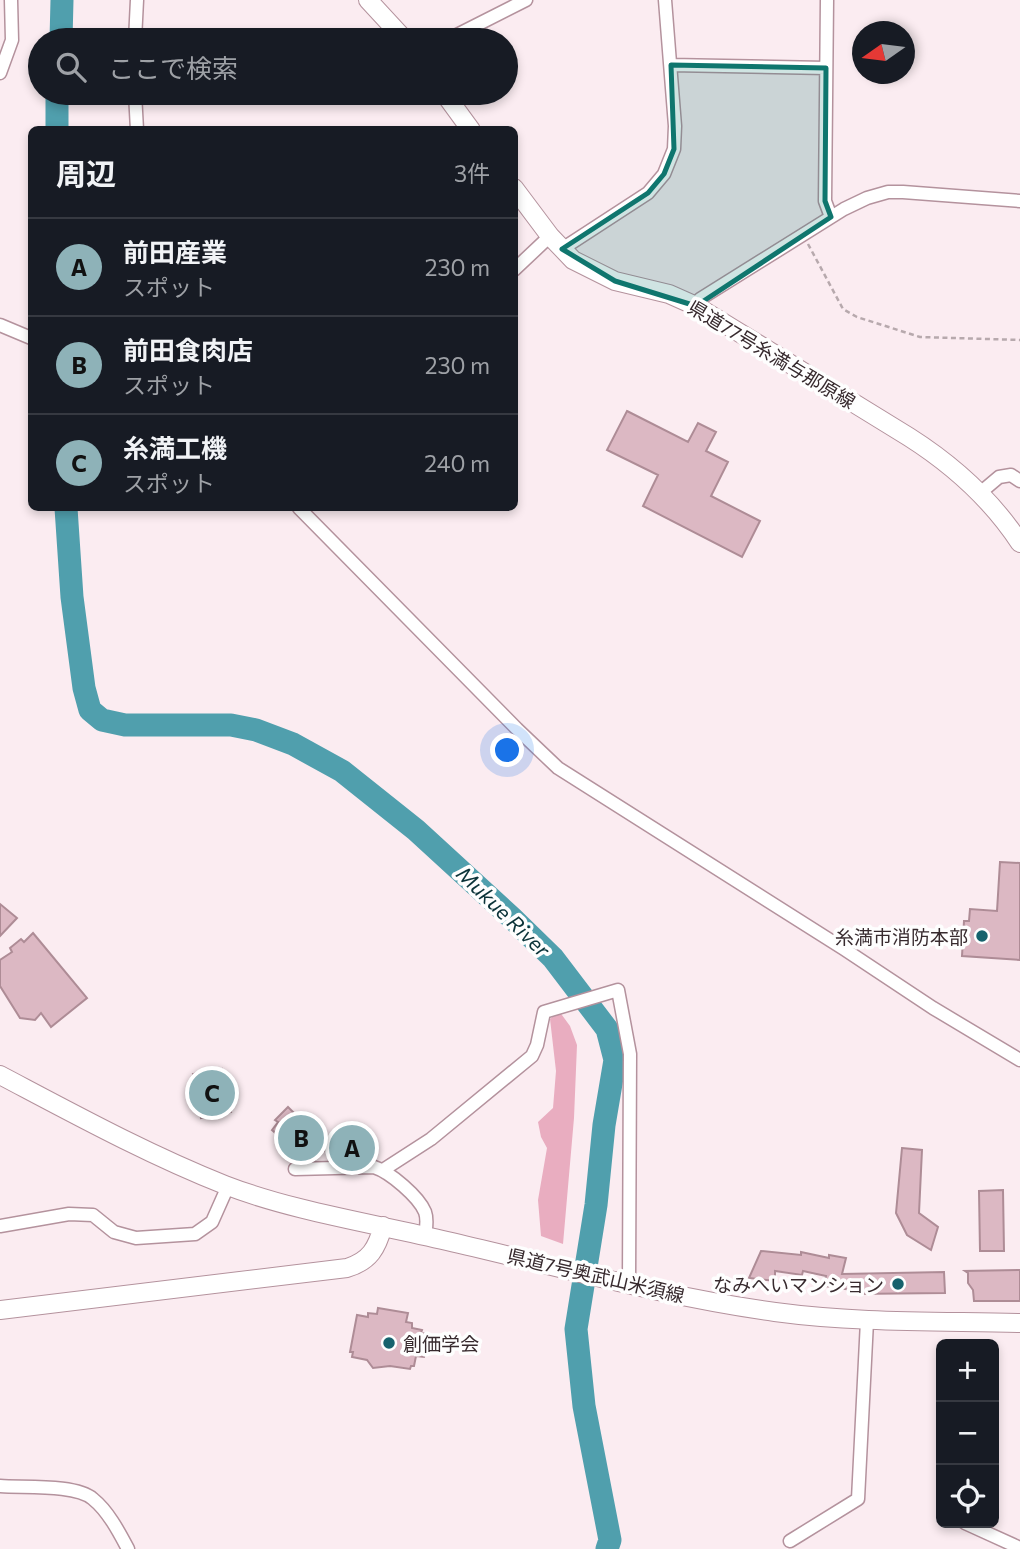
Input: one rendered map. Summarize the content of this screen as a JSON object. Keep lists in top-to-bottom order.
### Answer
{
  "streets": {
    "main road": ["県道77号糸満与那原線", "県道7号奥武山米須線"]
  },
  "water": ["Mukue River"],
  "places": ["糸満市消防本部", "なみへいマンション", "創価学会"],
  "north": "left",
  "page": {
    "search": "ここで検索",
    "heading": ["周辺", "3件"],
    "list": [
      {
        "mark": "A",
        "name": "前田産業",
        "note": "スポット",
        "value": "230 m"
      },
      {
        "mark": "B",
        "name": "前田食肉店",
        "note": "スポット",
        "value": "230 m"
      },
      {
        "mark": "C",
        "name": "糸満工機",
        "note": "スポット",
        "value": "240 m"
      }
    ],
    "pins": ["C", "B", "A"],
    "map_buttons": ["+", "−"]
  }
}
